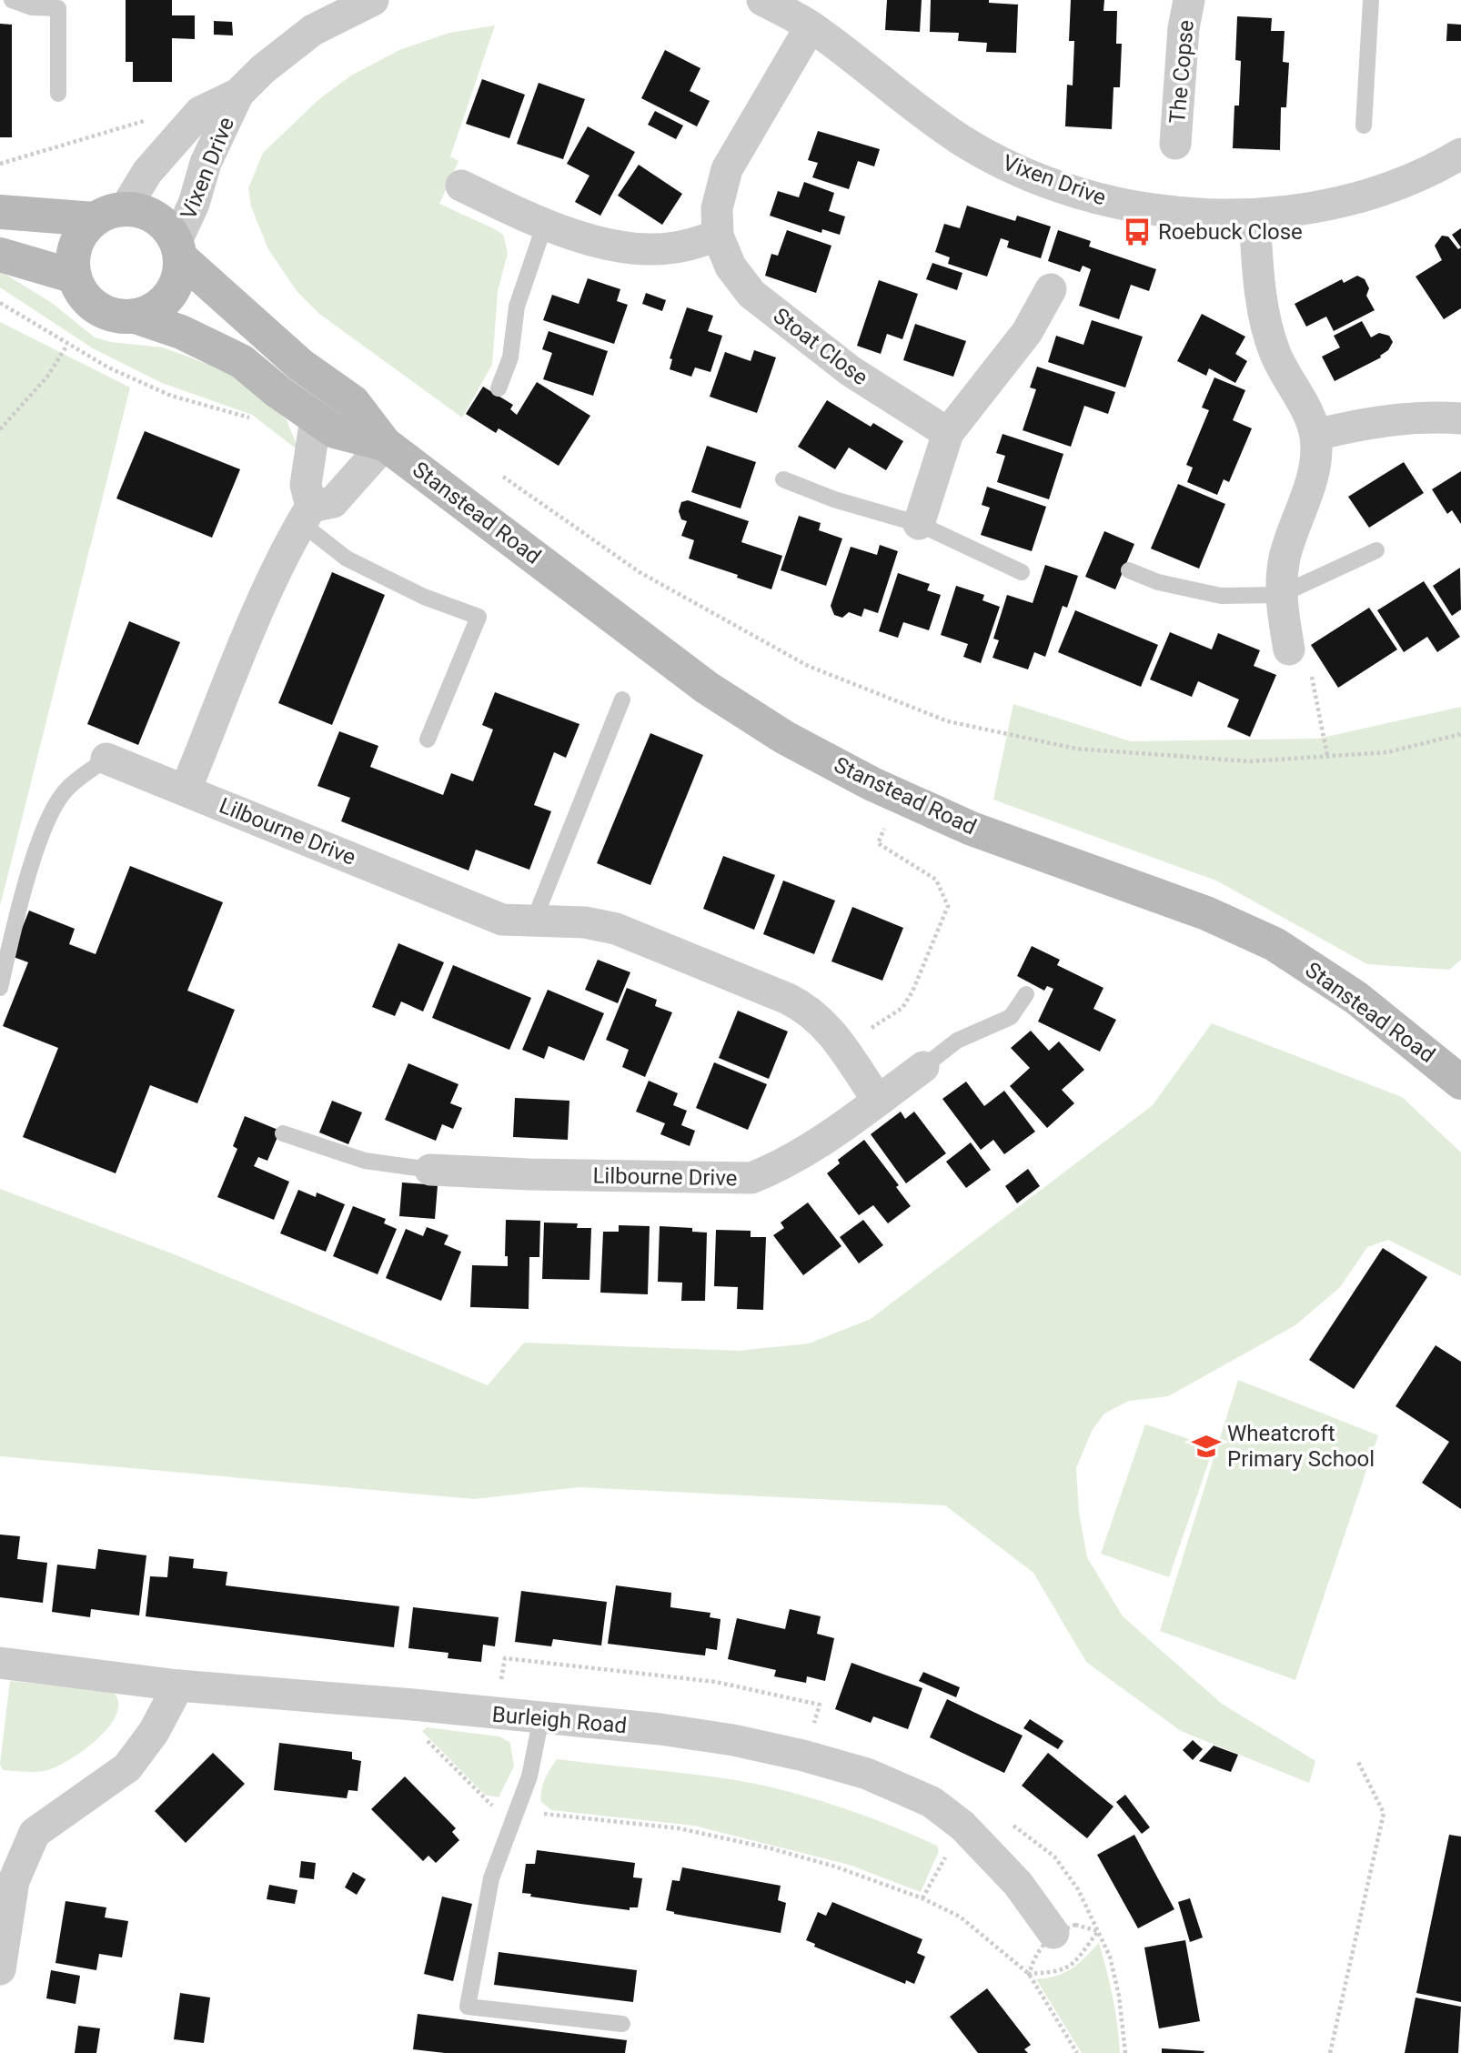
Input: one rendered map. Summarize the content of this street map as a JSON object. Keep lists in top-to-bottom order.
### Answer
{
  "streets": {
    "main road": ["Stanstead Road"],
    "street": [
      "The Copse",
      "Vixen Drive",
      "Stoat Close",
      "Lilbourne Drive",
      "Burleigh Road"
    ]
  },
  "crossings": [
    ["Vixen Drive", "Stoat Close"],
    ["Vixen Drive", "Stanstead Road"]
  ],
  "places": {
    "bus stop": ["Roebuck Close"],
    "school or university": ["Wheatcroft Primary School"]
  }
}
